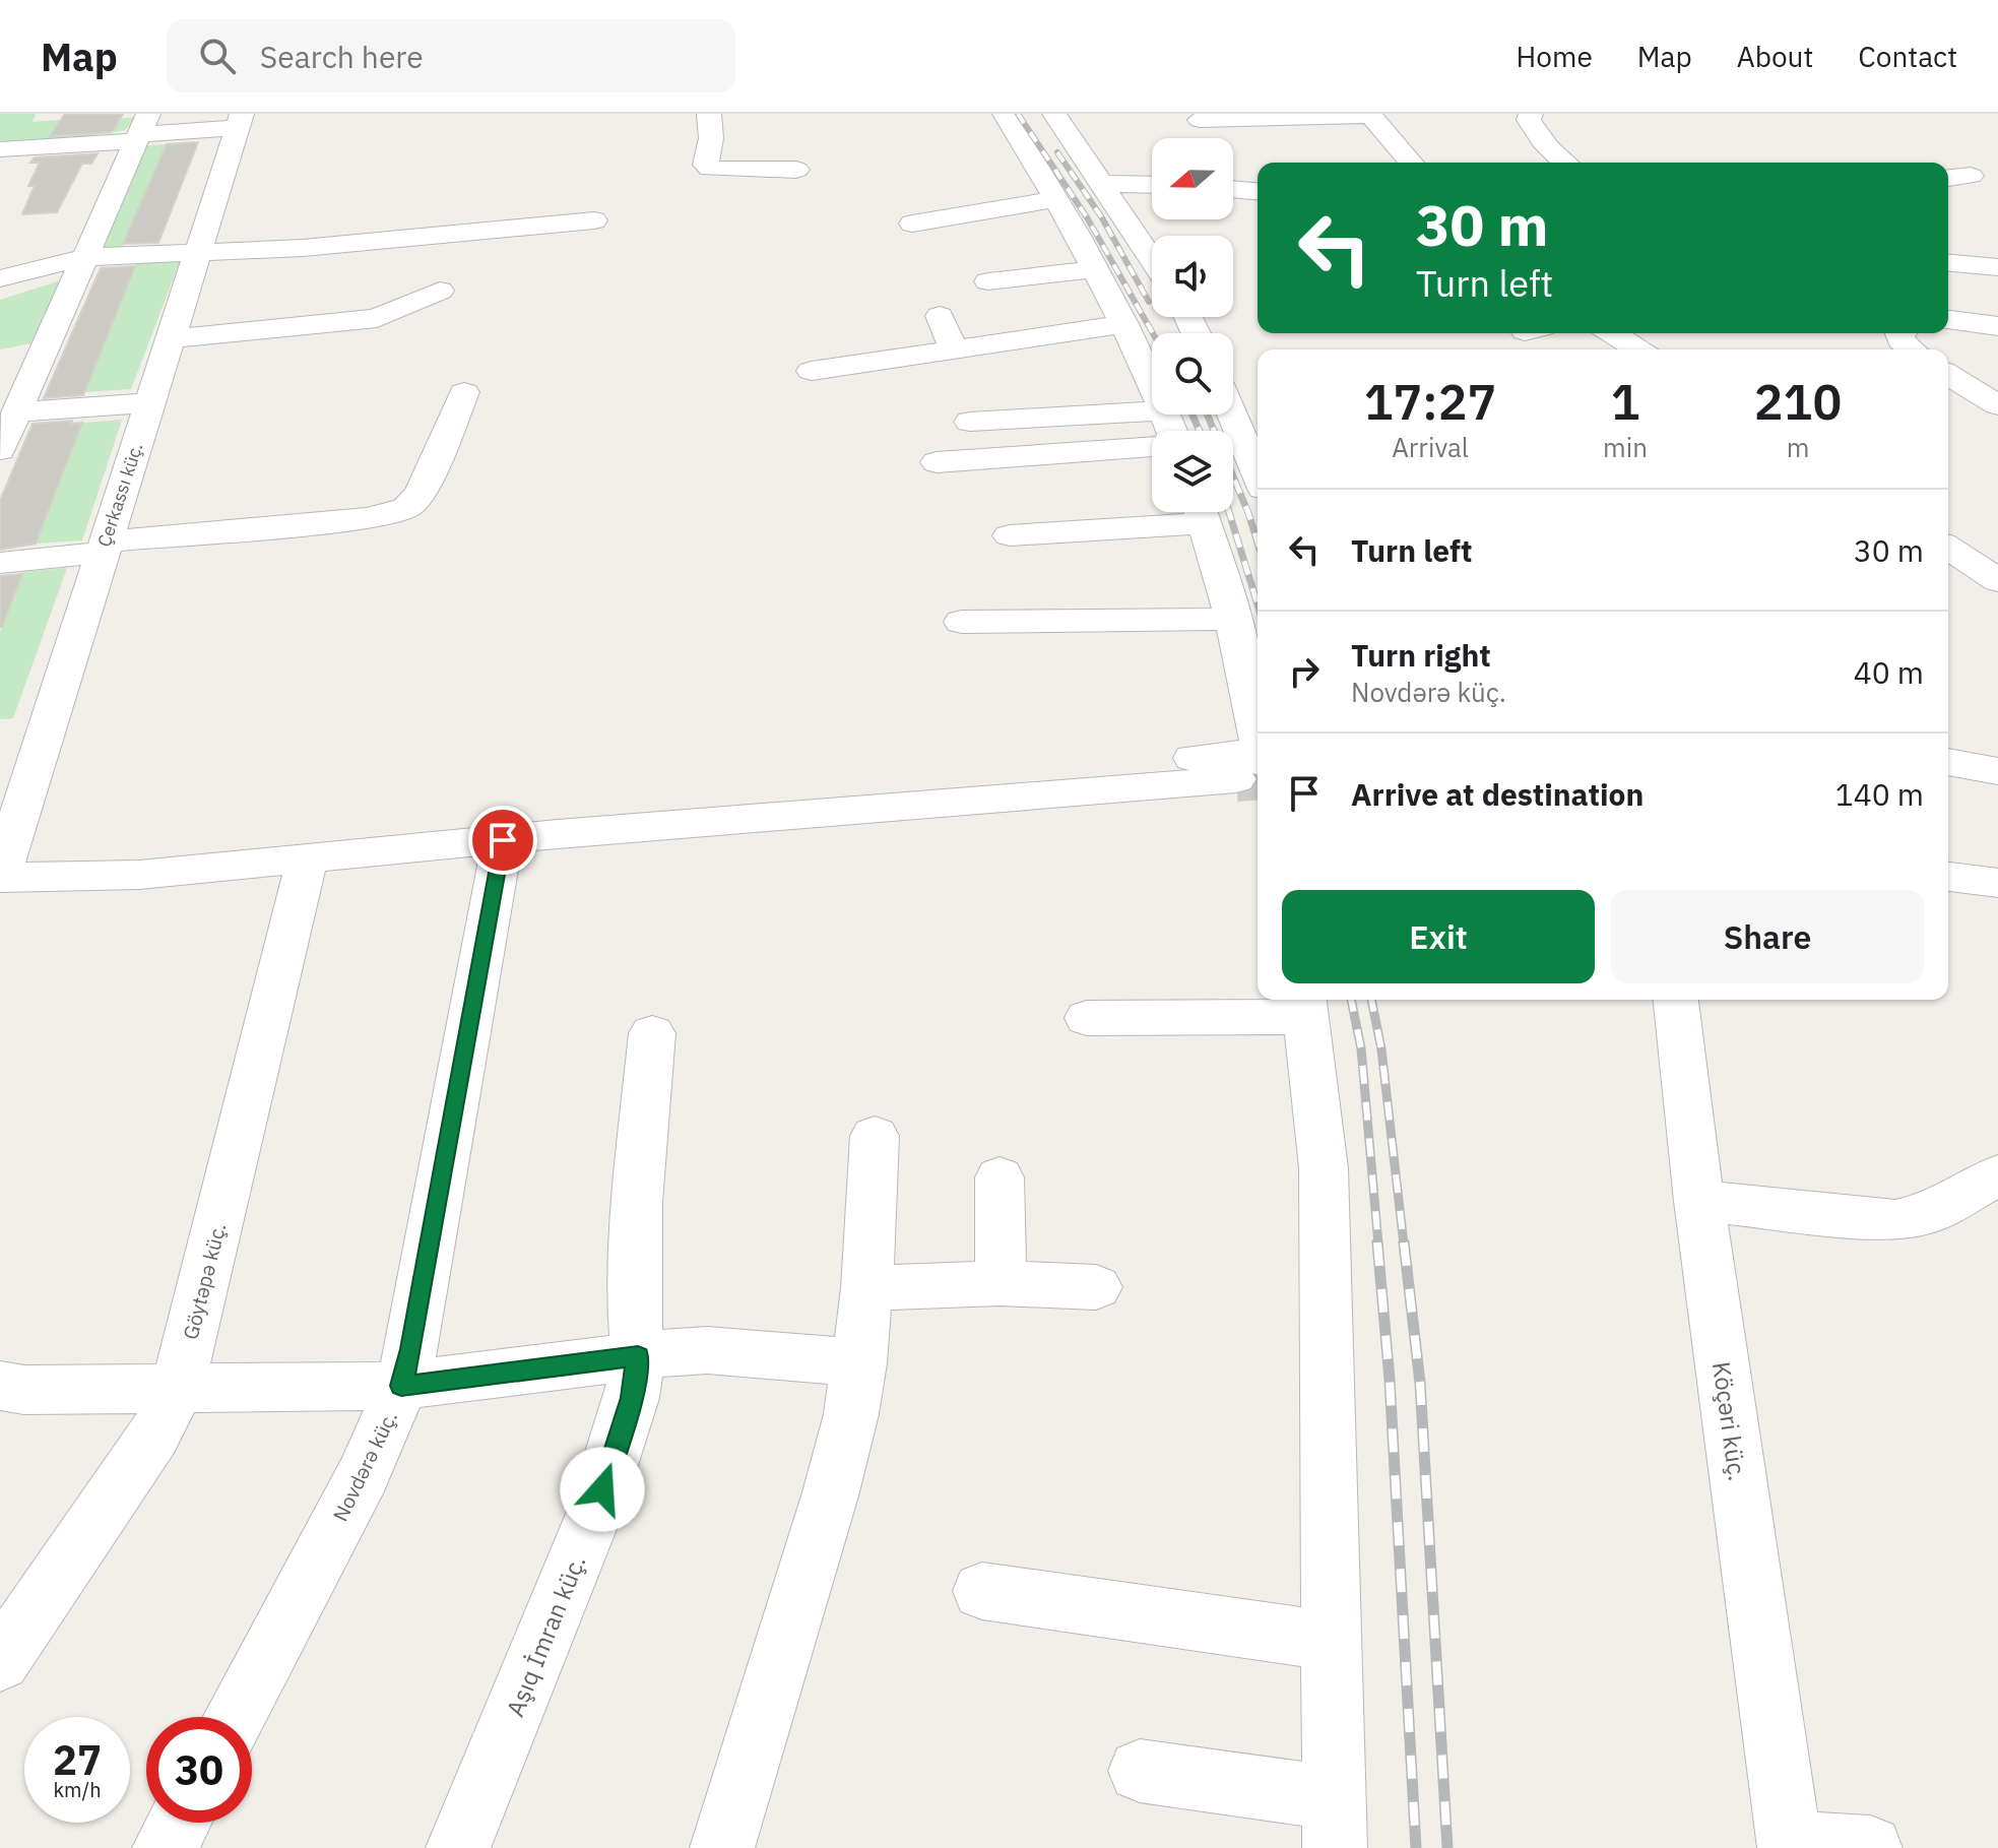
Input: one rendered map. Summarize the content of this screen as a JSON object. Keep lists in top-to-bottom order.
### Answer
{
  "streets": {
    "street": [
      "Çerkassı küç.",
      "Göytəpə küç.",
      "Köçəri küç.",
      "Novdərə küç.",
      "Aşıq İmran küç."
    ]
  },
  "north": "left",
  "page": {
    "header": "Map",
    "search": "Search here",
    "nav": [
      "Home",
      "Map",
      "About",
      "Contact"
    ],
    "turn": ["30 m", "Turn left"],
    "eta": [
      "17:27",
      "Arrival",
      "1",
      "min",
      "210",
      "m"
    ],
    "list": [
      {
        "name": "Turn left",
        "value": "30 m"
      },
      {
        "name": "Turn right",
        "note": "Novdərə küç.",
        "value": "40 m"
      },
      {
        "name": "Arrive at destination",
        "value": "140 m"
      }
    ],
    "buttons": ["Exit", "Share"],
    "speed": "27 km/h",
    "limit": "30"
  }
}
